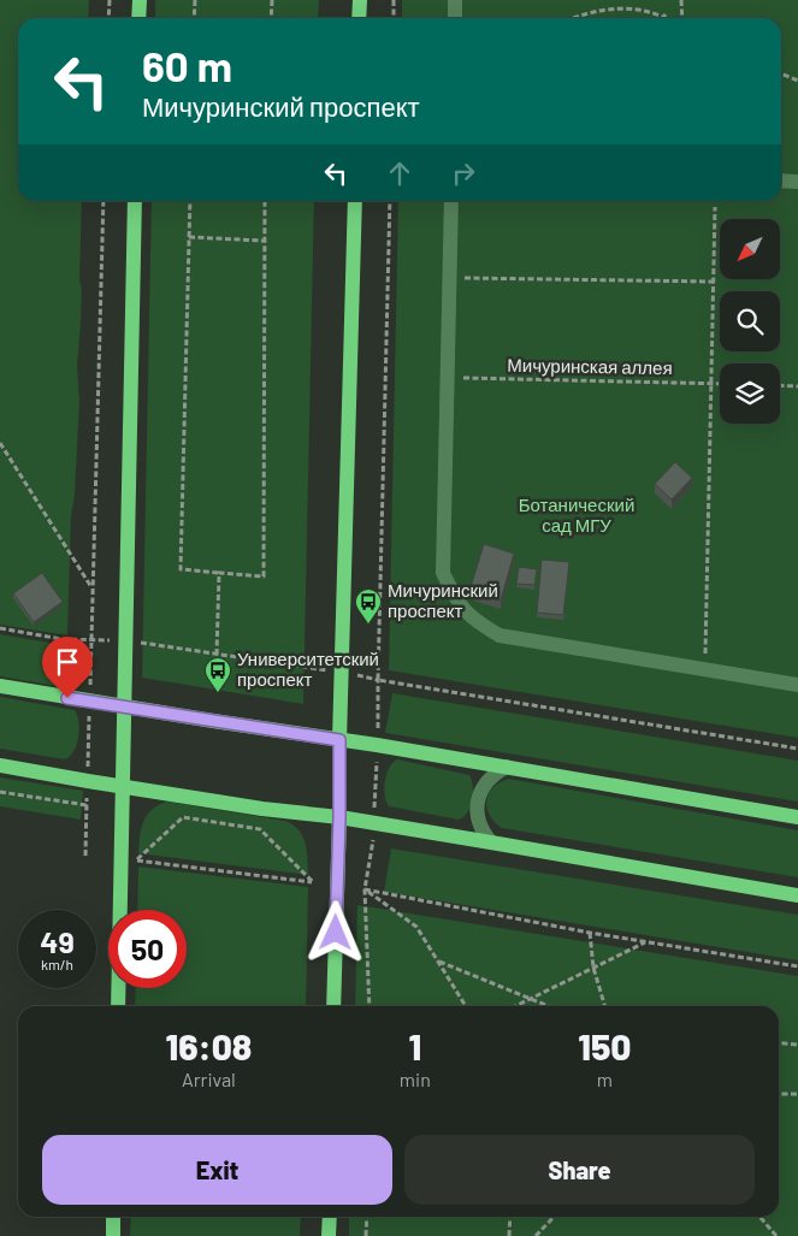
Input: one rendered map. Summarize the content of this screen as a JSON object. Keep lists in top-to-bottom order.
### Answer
{
  "streets": {
    "path": ["Мичуринская аллея"]
  },
  "parks": ["Ботанический сад МГУ"],
  "places": {
    "bus stop": ["Мичуринский проспект", "Университетский проспект"]
  },
  "north": "bottom left",
  "page": {
    "turn": ["60 m", "Мичуринский проспект"],
    "speed": "49 km/h",
    "limit": "50",
    "eta": [
      "16:08",
      "Arrival",
      "1",
      "min",
      "150",
      "m"
    ],
    "buttons": ["Exit", "Share"]
  }
}
